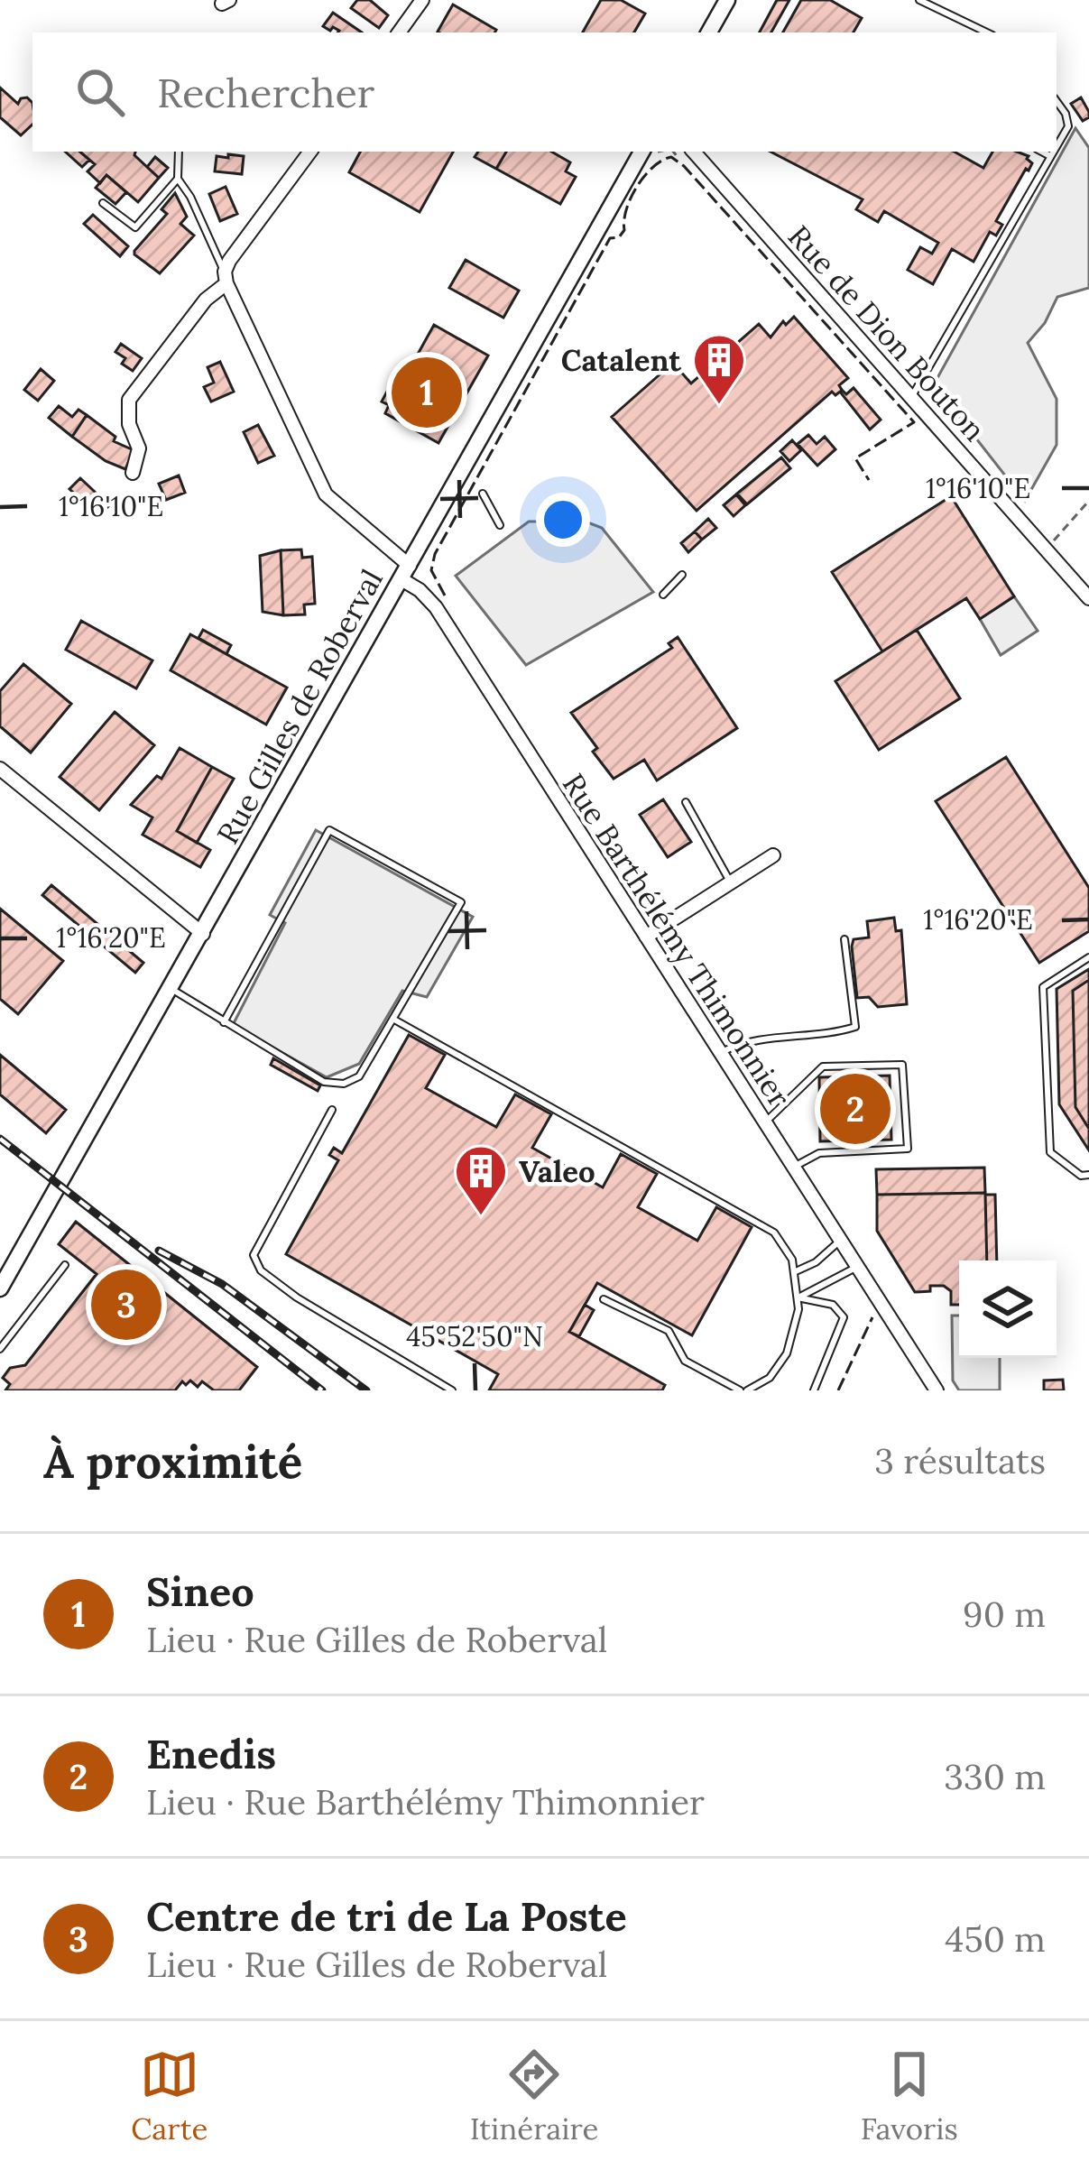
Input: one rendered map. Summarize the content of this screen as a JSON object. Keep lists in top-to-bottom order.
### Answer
{
  "streets": {
    "street": ["Rue de Dion Bouton", "Rue Gilles de Roberval", "Rue Barthélémy Thimonnier"]
  },
  "crossings": [
    ["Rue Gilles de Roberval", "Rue Barthélémy Thimonnier"]
  ],
  "places": {
    "building": ["Catalent", "Valeo"]
  },
  "page": {
    "search": "Rechercher",
    "pins": ["1", "2", "3"],
    "heading": ["À proximité", "3 résultats"],
    "list": [
      {
        "mark": "1",
        "name": "Sineo",
        "note": "Lieu · Rue Gilles de Roberval",
        "value": "90 m"
      },
      {
        "mark": "2",
        "name": "Enedis",
        "note": "Lieu · Rue Barthélémy Thimonnier",
        "value": "330 m"
      },
      {
        "mark": "3",
        "name": "Centre de tri de La Poste",
        "note": "Lieu · Rue Gilles de Roberval",
        "value": "450 m"
      }
    ],
    "nav": ["Carte", "Itinéraire", "Favoris"]
  },
  "coordinates": ["1°16'10\"E", "1°16'20\"E", "45°52'50\"N"]
}
